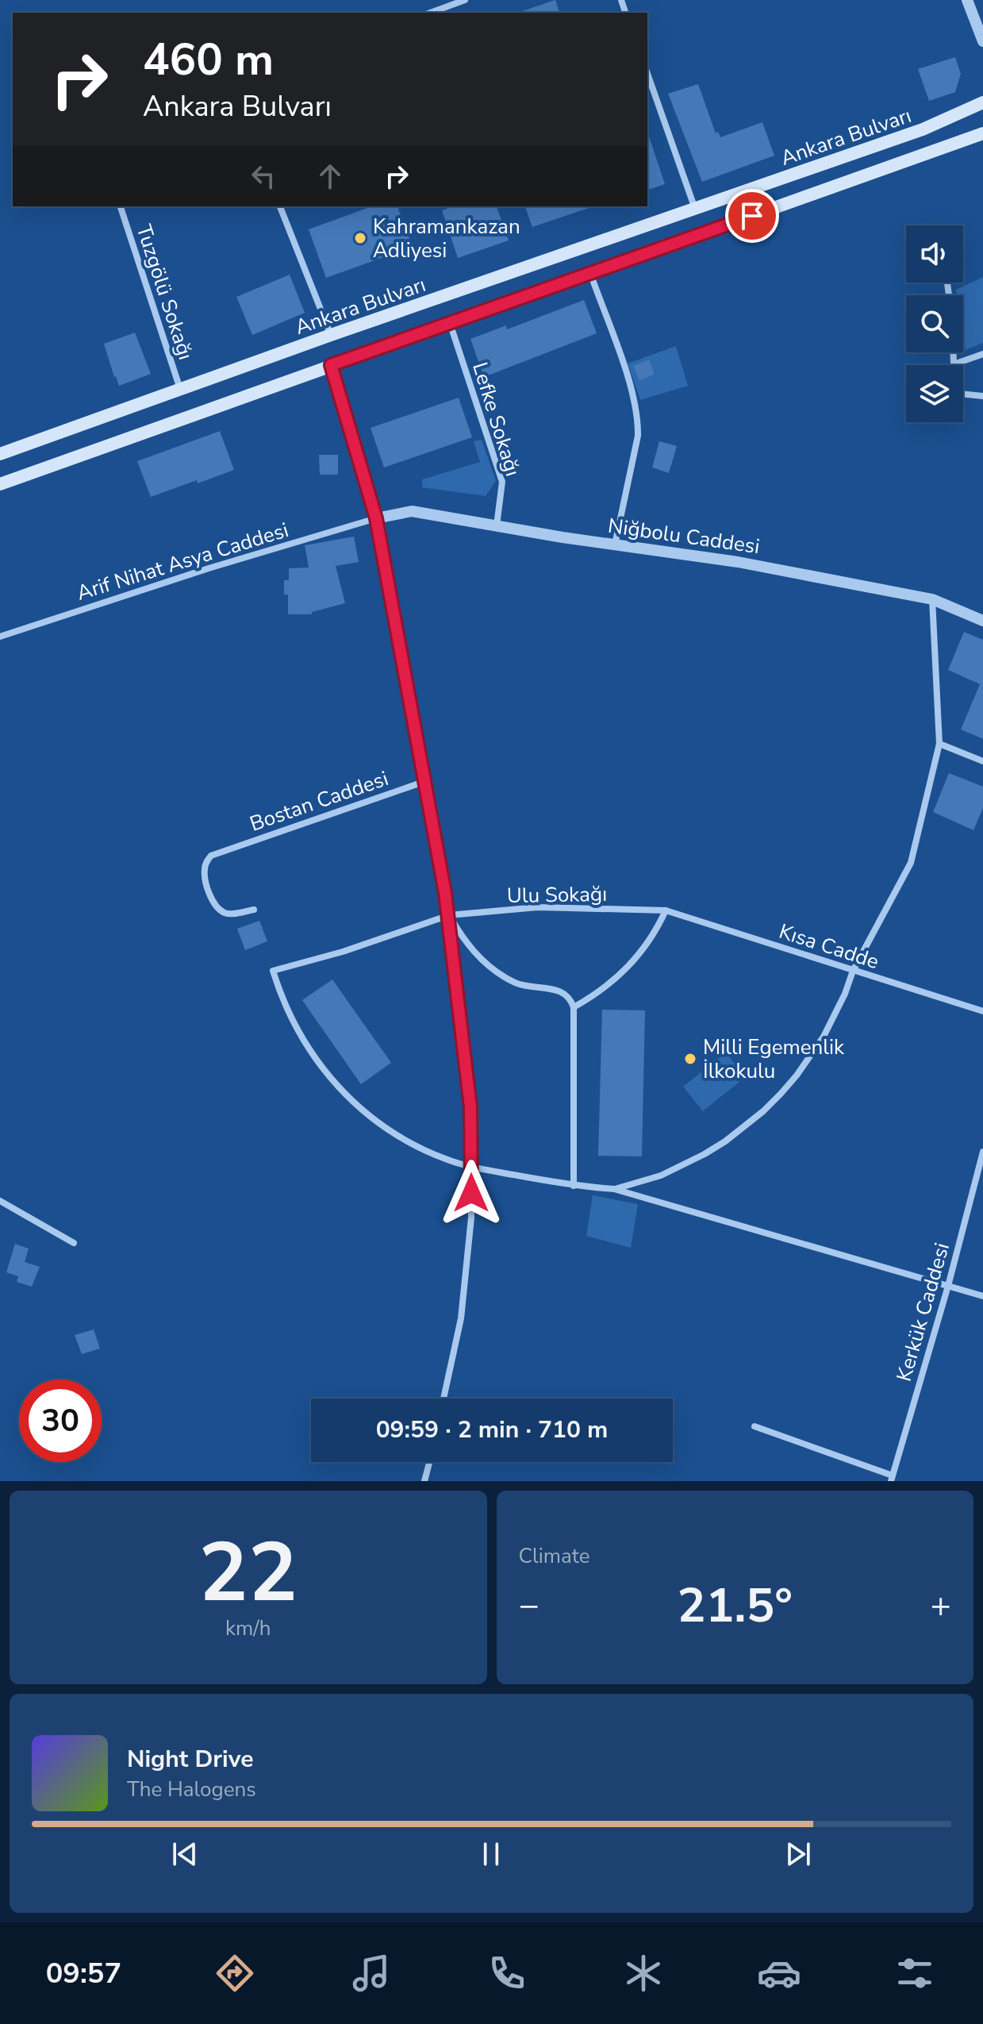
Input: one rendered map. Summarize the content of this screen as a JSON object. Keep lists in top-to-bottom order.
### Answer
{
  "streets": {
    "main road": ["Ankara Bulvarı"],
    "street": [
      "Tuzgölü Sokağı",
      "Lefke Sokağı",
      "Niğbolu Caddesi",
      "Arif Nihat Asya Caddesi",
      "Bostan Caddesi",
      "Ulu Sokağı",
      "Kısa Cadde",
      "Kerkük Caddesi"
    ]
  },
  "crossings": [
    ["Ankara Bulvarı", "Tuzgölü Sokağı"],
    ["Ankara Bulvarı", "Lefke Sokağı"],
    ["Lefke Sokağı", "Niğbolu Caddesi"],
    ["Niğbolu Caddesi", "Arif Nihat Asya Caddesi"],
    ["Ulu Sokağı", "Kısa Cadde"]
  ],
  "places": ["Kahramankazan Adliyesi", "Milli Egemenlik İlkokulu"],
  "page": {
    "turn": ["460 m", "Ankara Bulvarı"],
    "limit": "30",
    "trip": "09:59 · 2 min · 710 m",
    "tile": [
      ["22", "km/h"],
      "Climate"
    ],
    "heat": ["−", "21.5°", "+"],
    "song": ["Night Drive", "The Halogens"],
    "tabs": "09:57"
  }
}
